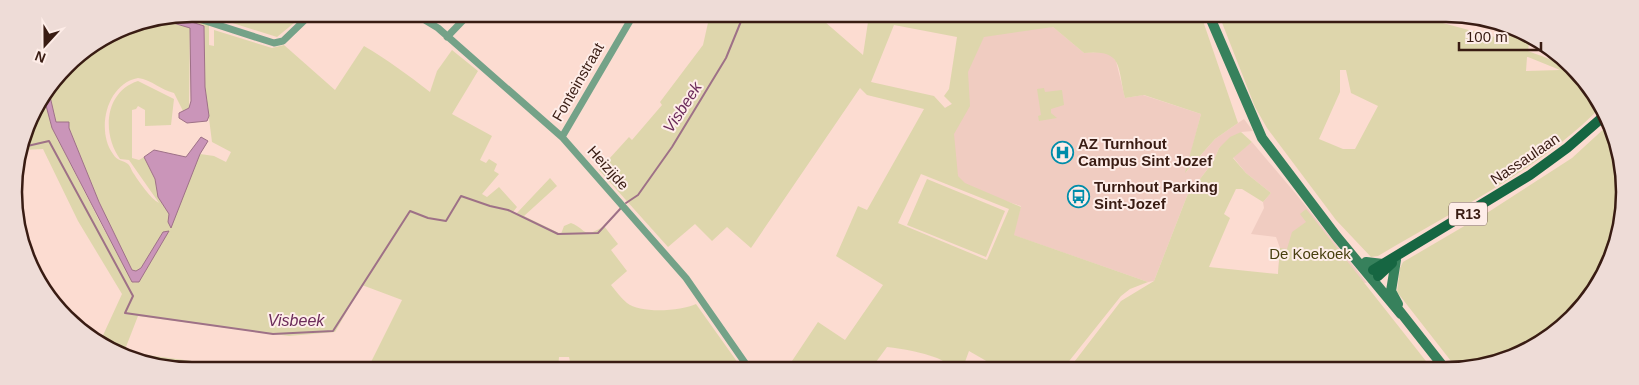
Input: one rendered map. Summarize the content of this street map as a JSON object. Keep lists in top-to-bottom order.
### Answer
{
  "streets": {
    "main road": ["Nassaulaan", "R13"],
    "street": ["Fonteinstraat", "Heizijde"]
  },
  "crossings": [
    ["Fonteinstraat", "Heizijde"]
  ],
  "water": ["Visbeek"],
  "parks": ["De Koekoek"],
  "places": {
    "hospital": ["AZ Turnhout Campus Sint Jozef"],
    "bus stop": ["Turnhout Parking Sint-Jozef"]
  },
  "scale_bar": "100 m",
  "north": "bottom"
}
